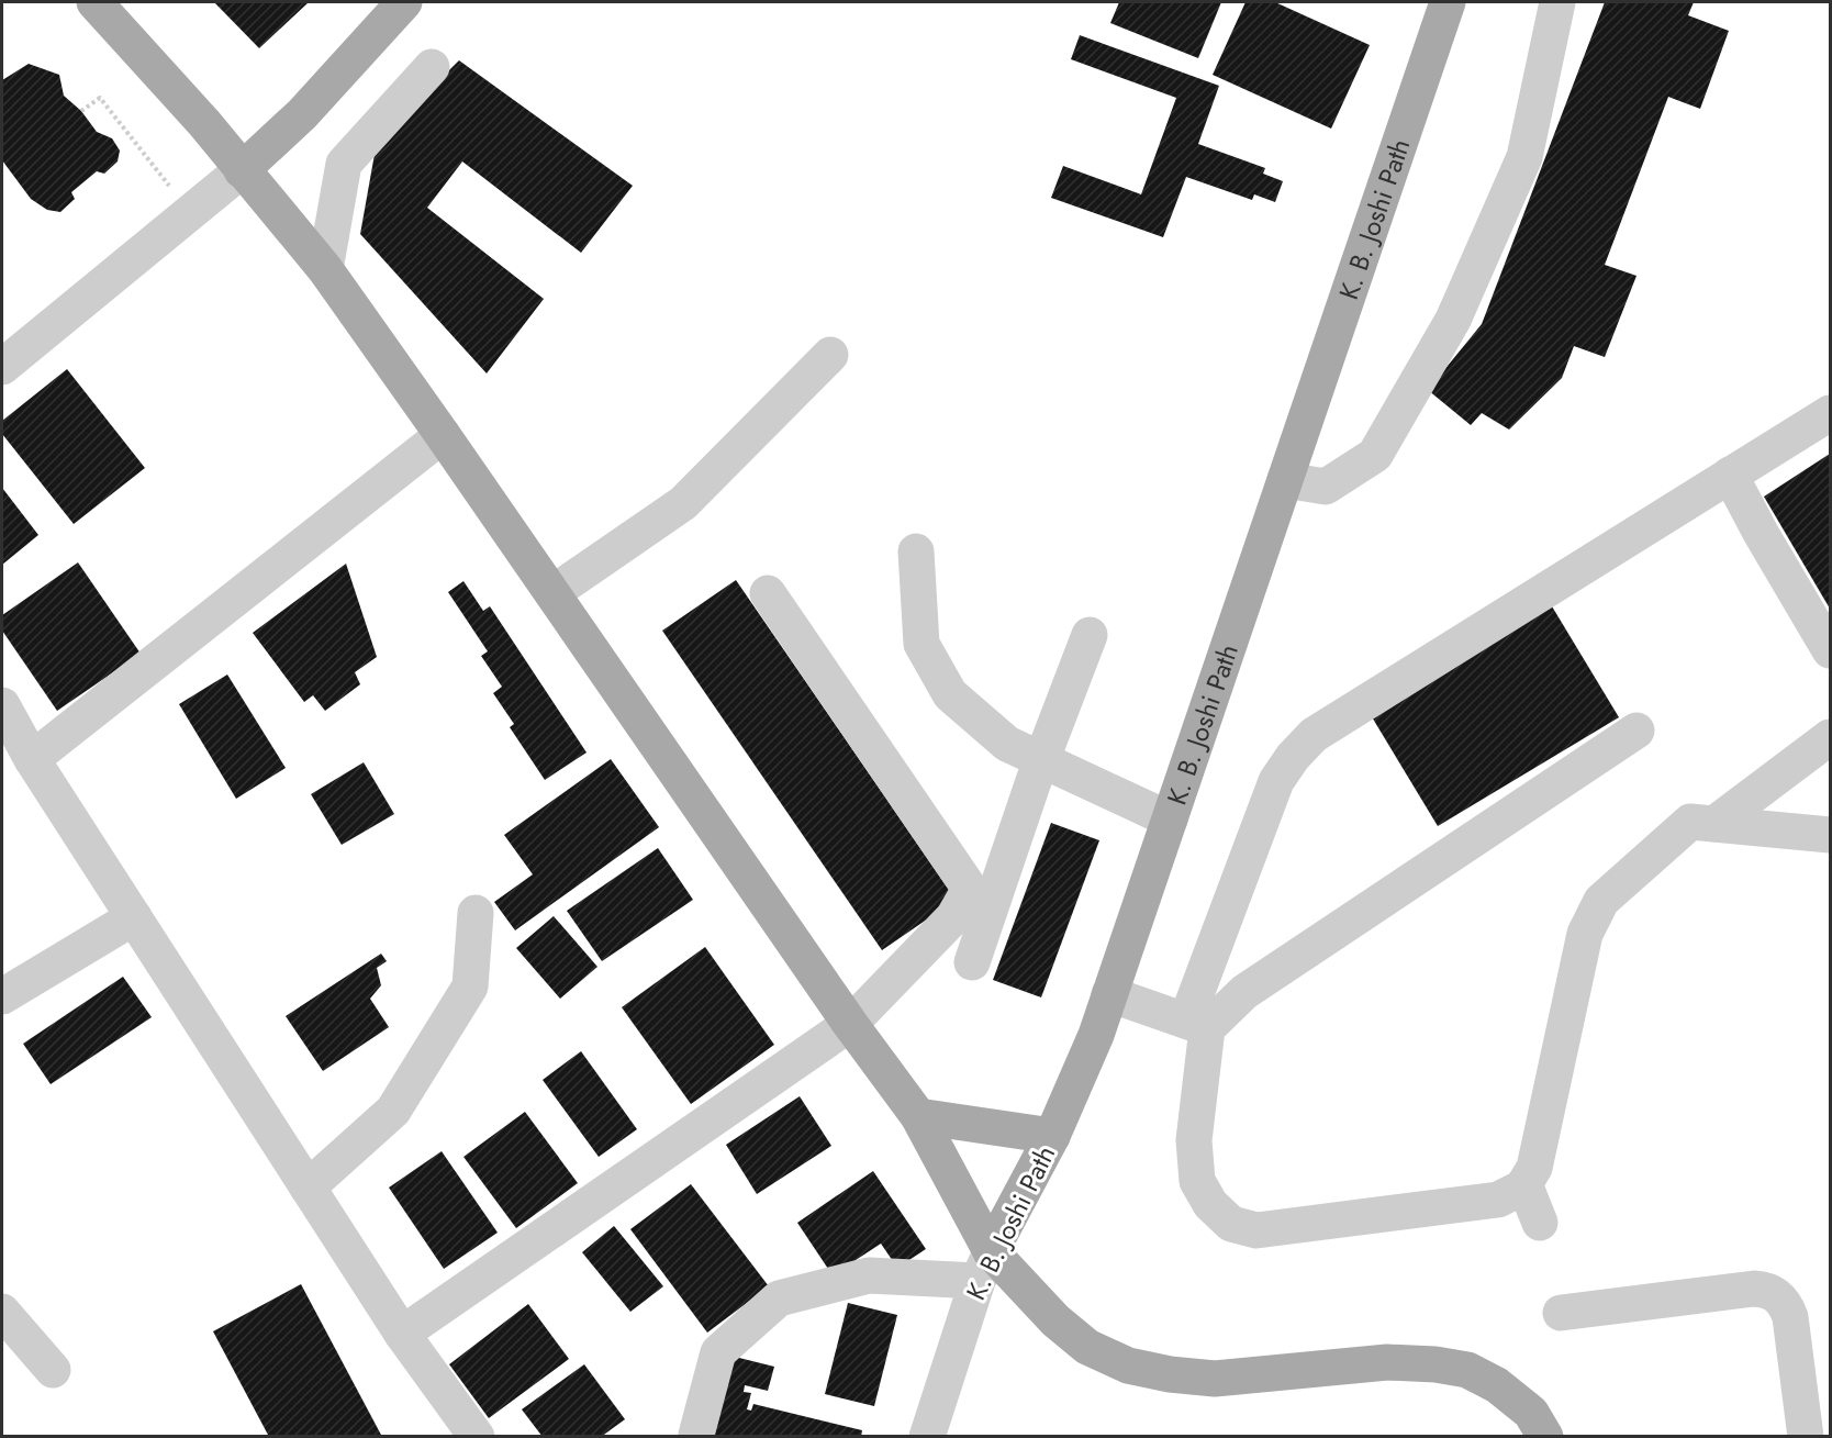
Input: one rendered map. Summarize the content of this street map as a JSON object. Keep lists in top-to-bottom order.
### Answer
{
  "streets": {
    "main road": ["K. B. Joshi Path"]
  }
}
